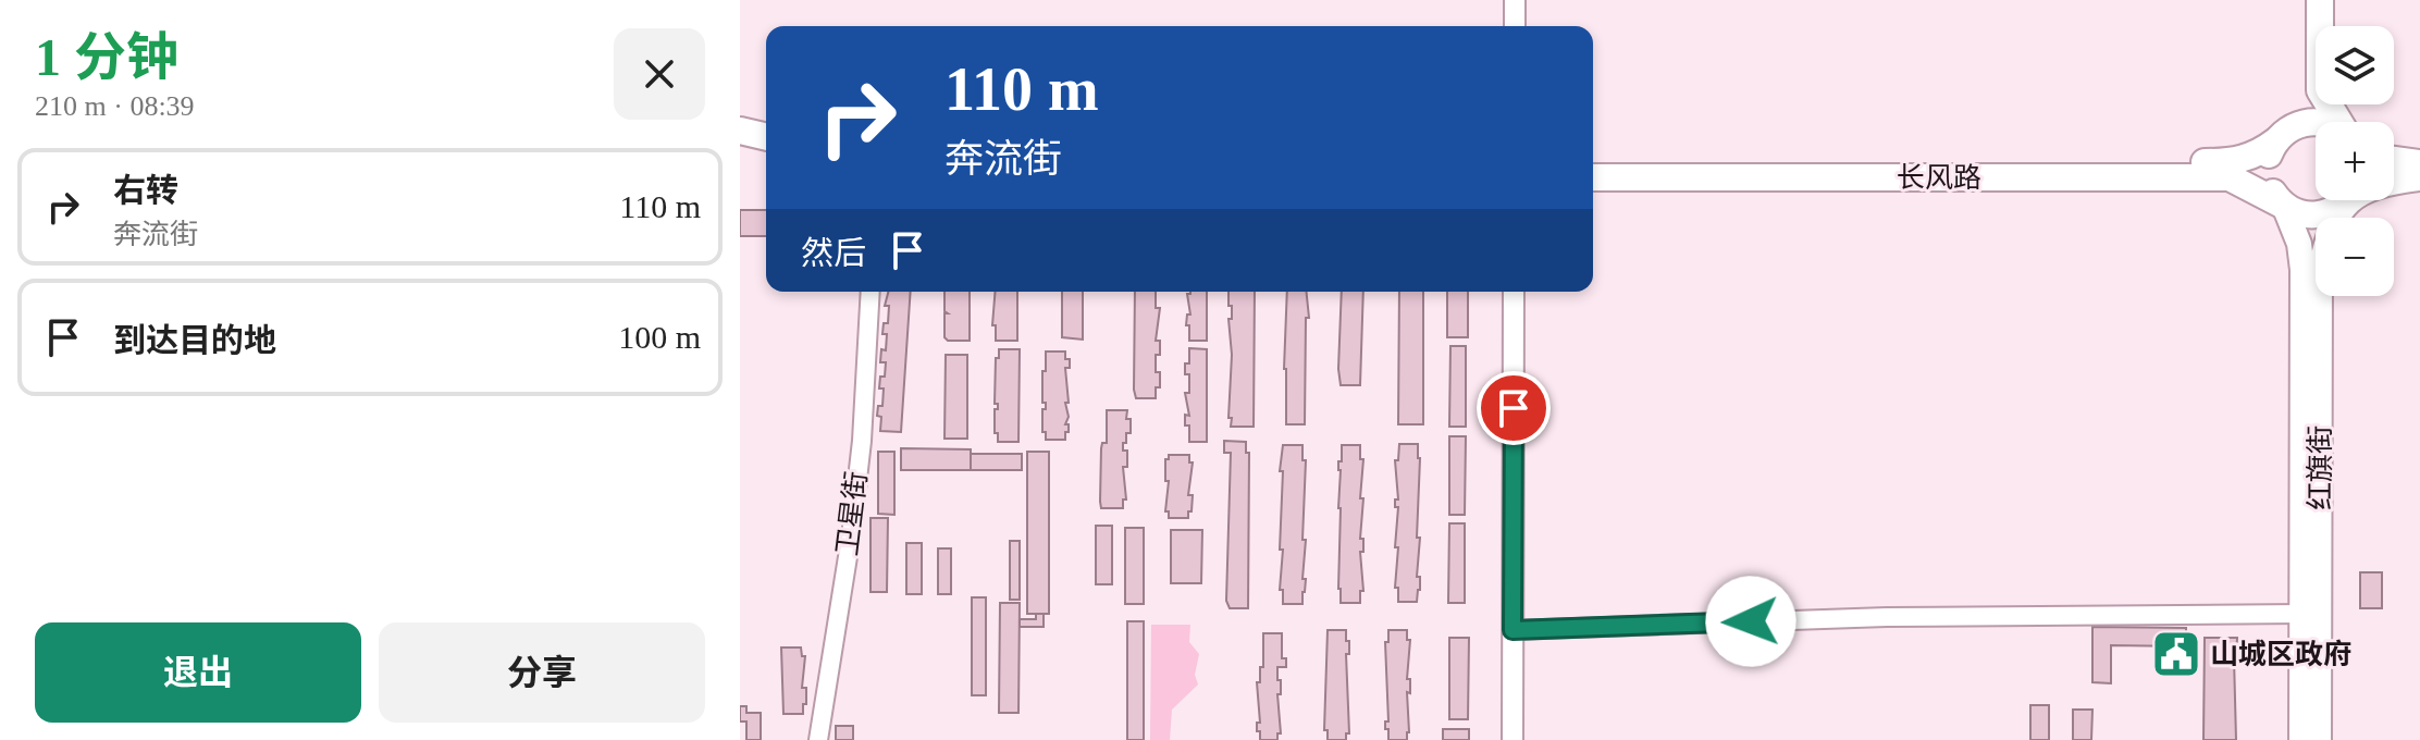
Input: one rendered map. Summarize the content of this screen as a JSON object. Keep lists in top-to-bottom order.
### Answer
{
  "streets": {
    "main road": ["长风路", "红旗街"],
    "street": ["卫星街"]
  },
  "crossings": [
    ["长风路", "红旗街"]
  ],
  "places": {
    "public building": ["山城区政府"]
  },
  "page": {
    "heading": ["1 分钟", "210 m · 08:39"],
    "map_buttons": ["+", "−"],
    "turn": ["110 m", "奔流街"],
    "list": [
      {
        "name": "右转",
        "note": "奔流街",
        "value": "110 m"
      },
      {
        "name": "到达目的地",
        "value": "100 m"
      }
    ],
    "then": "然后",
    "buttons": ["退出", "分享"]
  }
}
